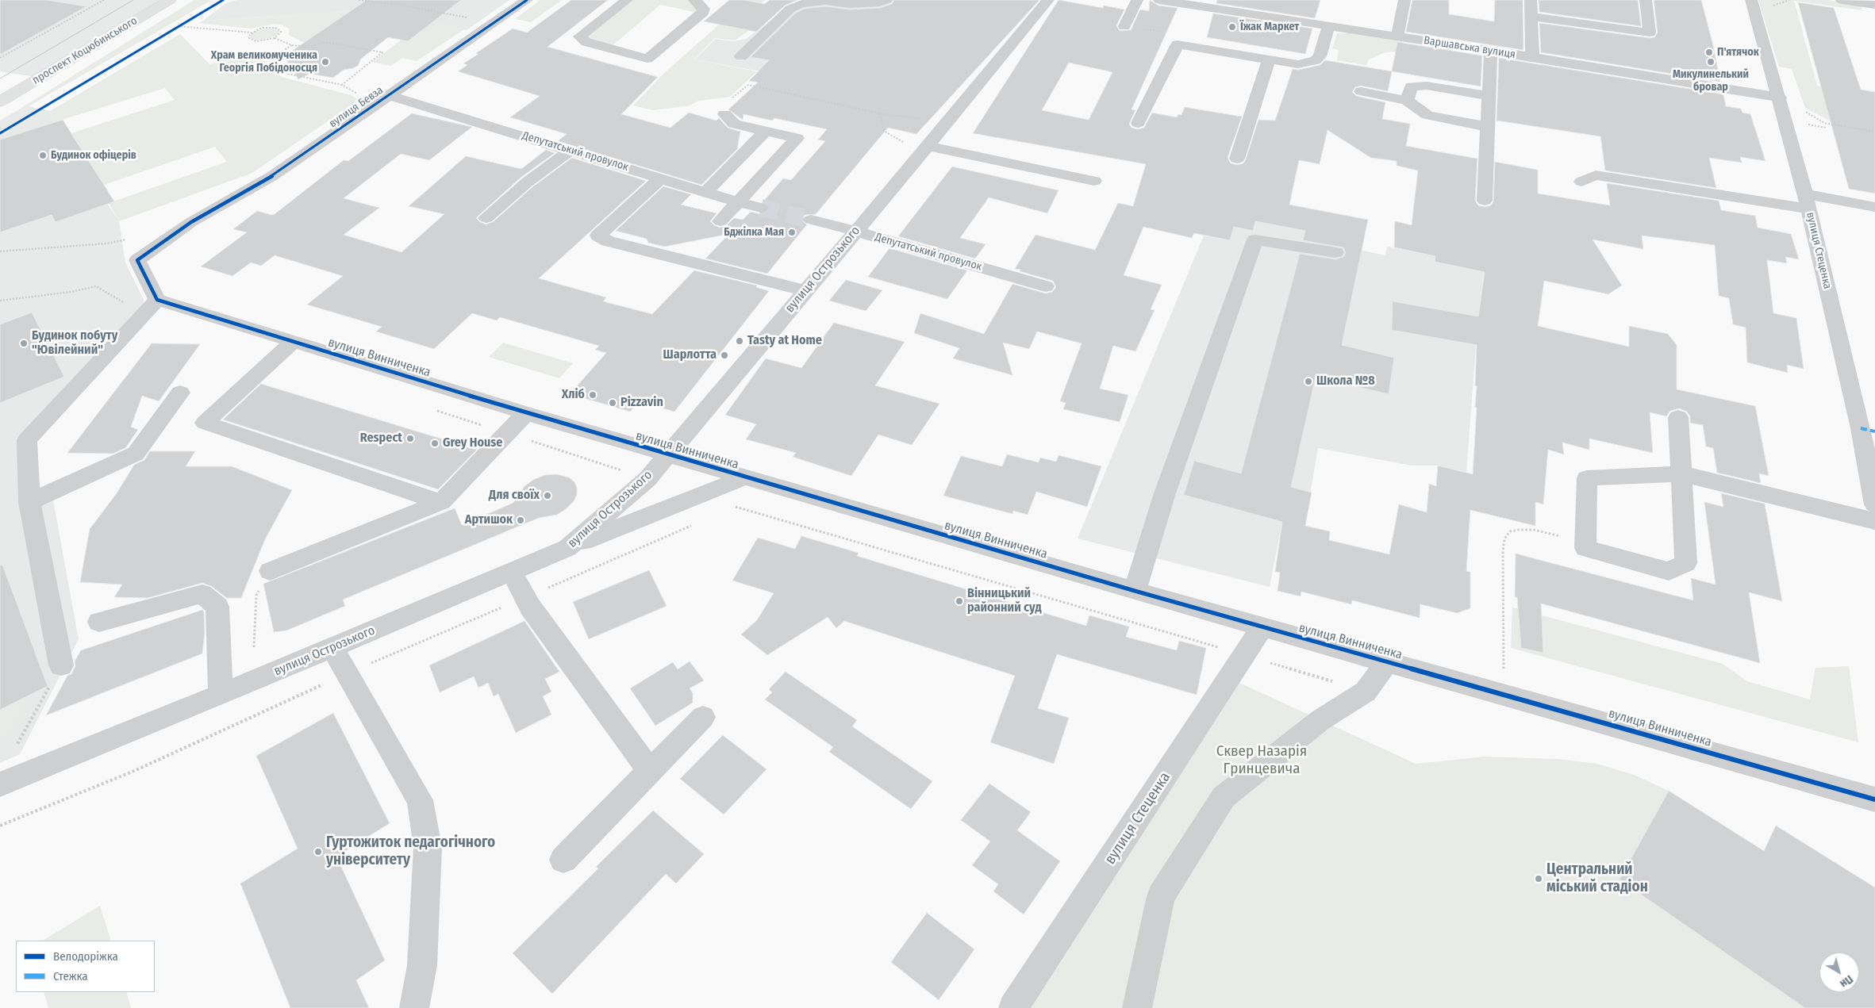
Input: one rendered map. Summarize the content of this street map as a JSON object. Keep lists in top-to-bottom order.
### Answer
{
  "streets": {
    "main road": ["проспект Коцюбинського"],
    "street": [
      "Варшавська вулиця",
      "вулиця Бевза",
      "Депутатський провулок",
      "вулиця Стеценка",
      "вулиця Острозького",
      "вулиця Винниченка"
    ]
  },
  "crossings": [
    ["Варшавська вулиця", "вулиця Стеценка"],
    ["вулиця Бевза", "Депутатський провулок"],
    ["вулиця Бевза", "вулиця Винниченка"],
    ["Депутатський провулок", "вулиця Острозького"],
    ["вулиця Стеценка", "вулиця Винниченка"],
    ["вулиця Острозького", "вулиця Винниченка"]
  ],
  "parks": ["Сквер Назарія Гринцевича"],
  "places": [
    "Їжак Маркет",
    "П'ятячок",
    "Храм великомученика Георгія Побідоносця",
    "Микулинелький бровар",
    "Будинок офіцерів",
    "Бджілка Мая",
    "Tasty at Home",
    "Будинок побуту \"Ювілейний\"",
    "Шарлотта",
    "Школа №8",
    "Хліб",
    "Pizzavin",
    "Respect",
    "Grey House",
    "Для своїх",
    "Артишок",
    "Вінницький районний суд",
    "Гуртожиток педагогічного університету",
    "Центральний міський стадіон"
  ],
  "legend": ["Велодоріжка", "Стежка"],
  "north": "bottom right"
}
